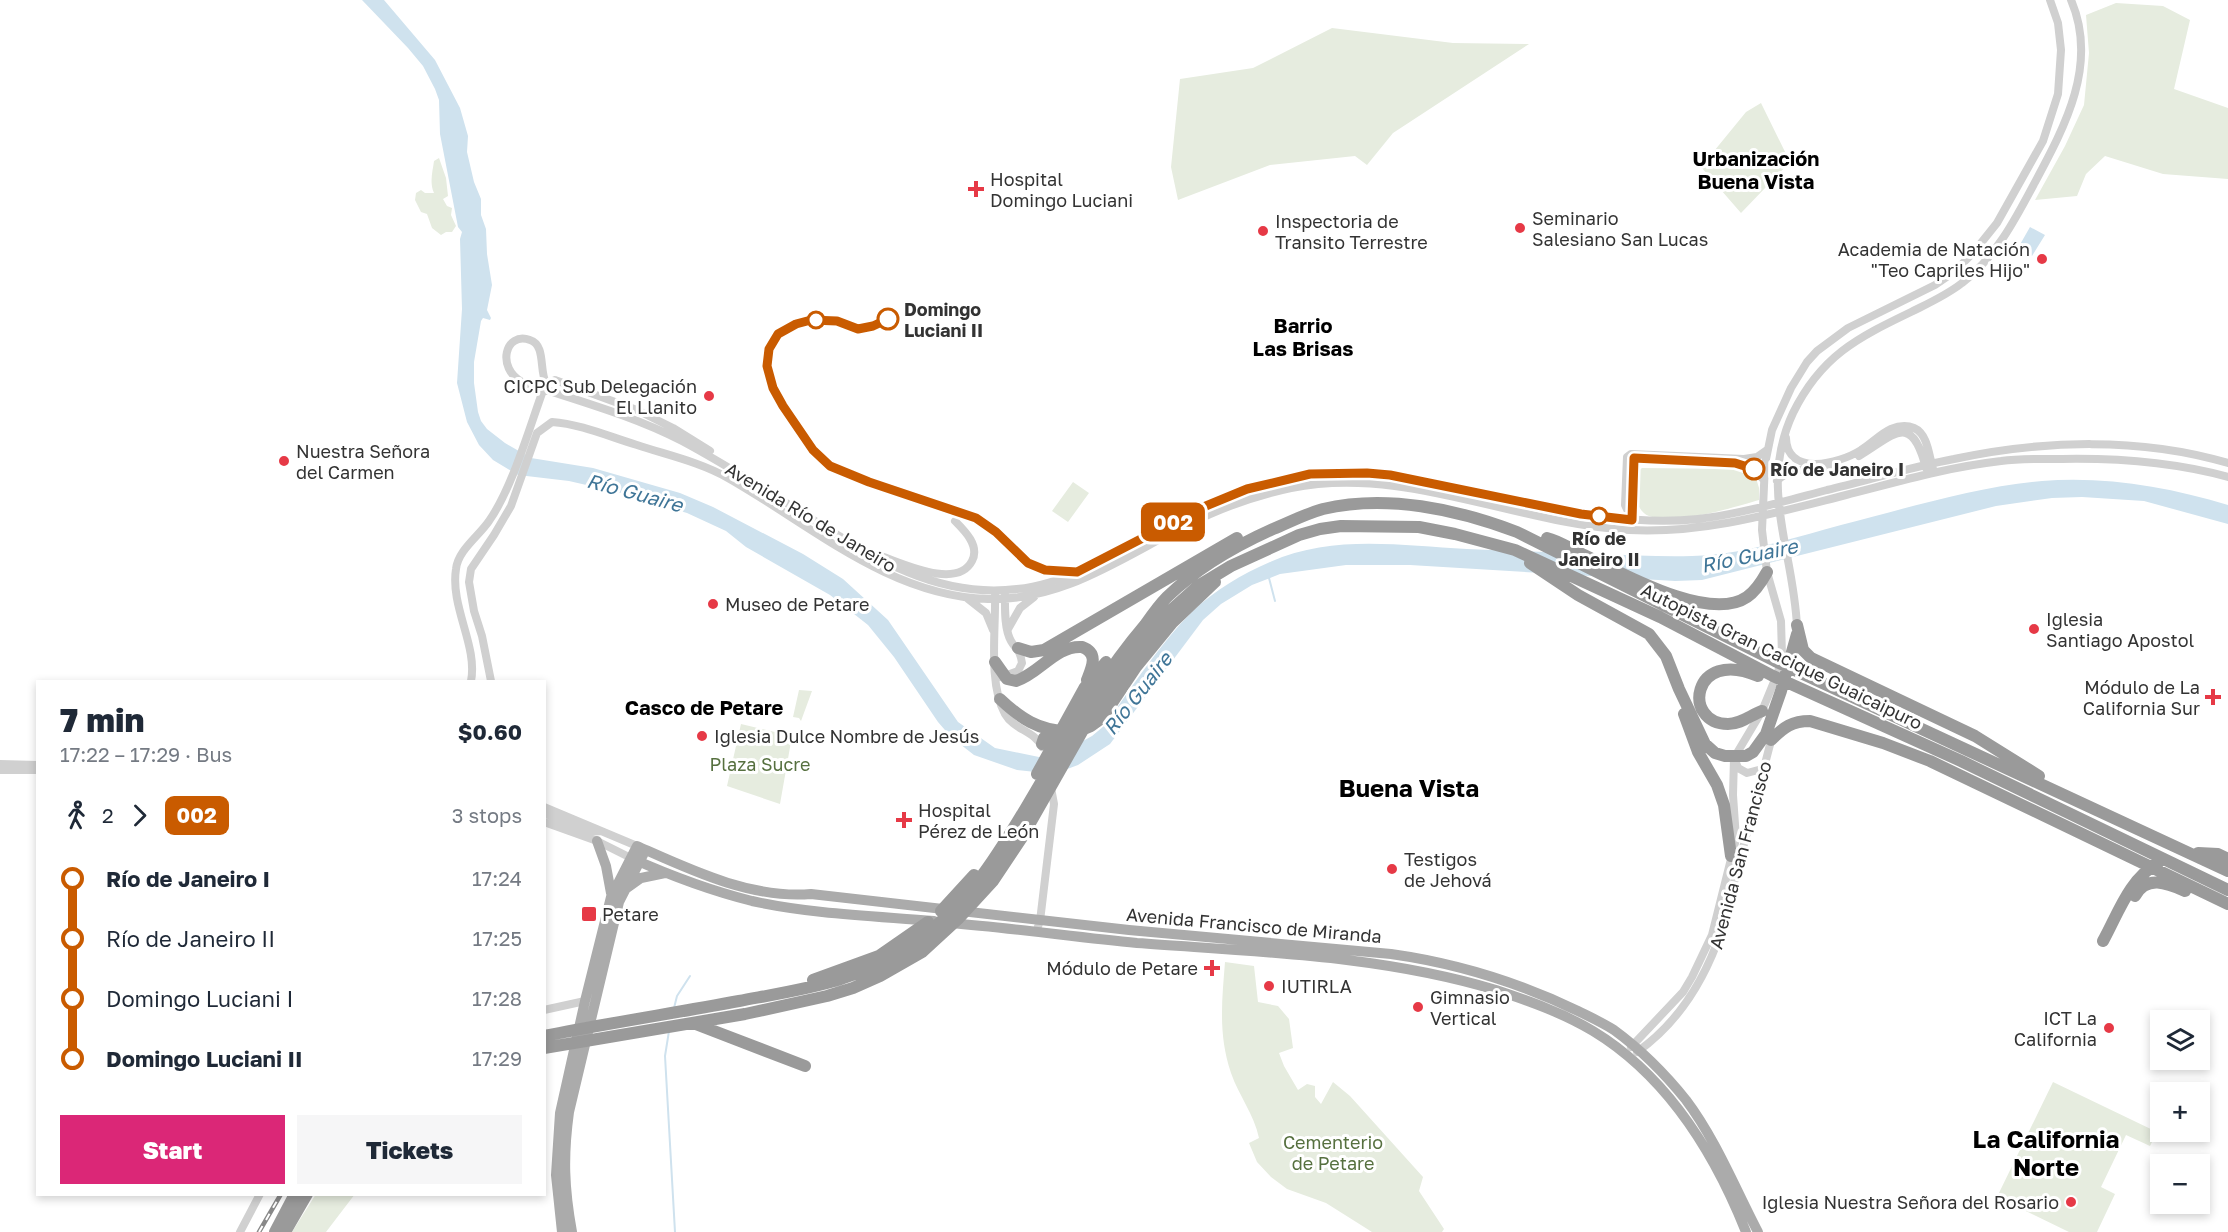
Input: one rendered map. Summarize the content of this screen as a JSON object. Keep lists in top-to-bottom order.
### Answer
{
  "streets": {
    "highway": ["Autopista Gran Cacique Guaicaipuro"],
    "main road": ["Avenida Francisco de Miranda"],
    "street": ["Avenida Río de Janeiro", "Avenida San Francisco"]
  },
  "crossings": [
    ["Avenida San Francisco", "Avenida Francisco de Miranda"]
  ],
  "districts": [
    "Urbanización Buena Vista",
    "Barrio Las Brisas",
    "Casco de Petare",
    "Buena Vista",
    "La California Norte"
  ],
  "water": ["Río Guaire"],
  "parks": ["Plaza Sucre", "Cementerio de Petare"],
  "places": {
    "health": [
      "Hospital Domingo Luciani",
      "Módulo de La California Sur",
      "Hospital Pérez de León",
      "Módulo de Petare"
    ],
    "other": [
      "Seminario Salesiano San Lucas",
      "Inspectoria de Transito Terrestre",
      "Academia de Natación \"Teo Capriles Hijo\"",
      "Domingo Luciani II",
      "CICPC Sub Delegación El Llanito",
      "Nuestra Señora del Carmen",
      "Río de Janeiro I",
      "Río de Janeiro II",
      "Museo de Petare",
      "Iglesia Santiago Apostol",
      "Iglesia Dulce Nombre de Jesús",
      "Testigos de Jehová",
      "IUTIRLA",
      "Gimnasio Vertical",
      "ICT La California",
      "Iglesia Nuestra Señora del Rosario"
    ],
    "transit": ["Petare"]
  },
  "lines": ["bus line 002"],
  "page": {
    "on_map": "002",
    "heading": ["7 min", "17:22 – 17:29 · Bus", "$0.60"],
    "legs": ["2", "002", "3 stops"],
    "list": [
      {
        "name": "Río de Janeiro I",
        "value": "17:24"
      },
      {
        "name": "Río de Janeiro II",
        "value": "17:25"
      },
      {
        "name": "Domingo Luciani I",
        "value": "17:28"
      },
      {
        "name": "Domingo Luciani II",
        "value": "17:29"
      }
    ],
    "map_buttons": ["+", "−"],
    "buttons": ["Start", "Tickets"]
  }
}
